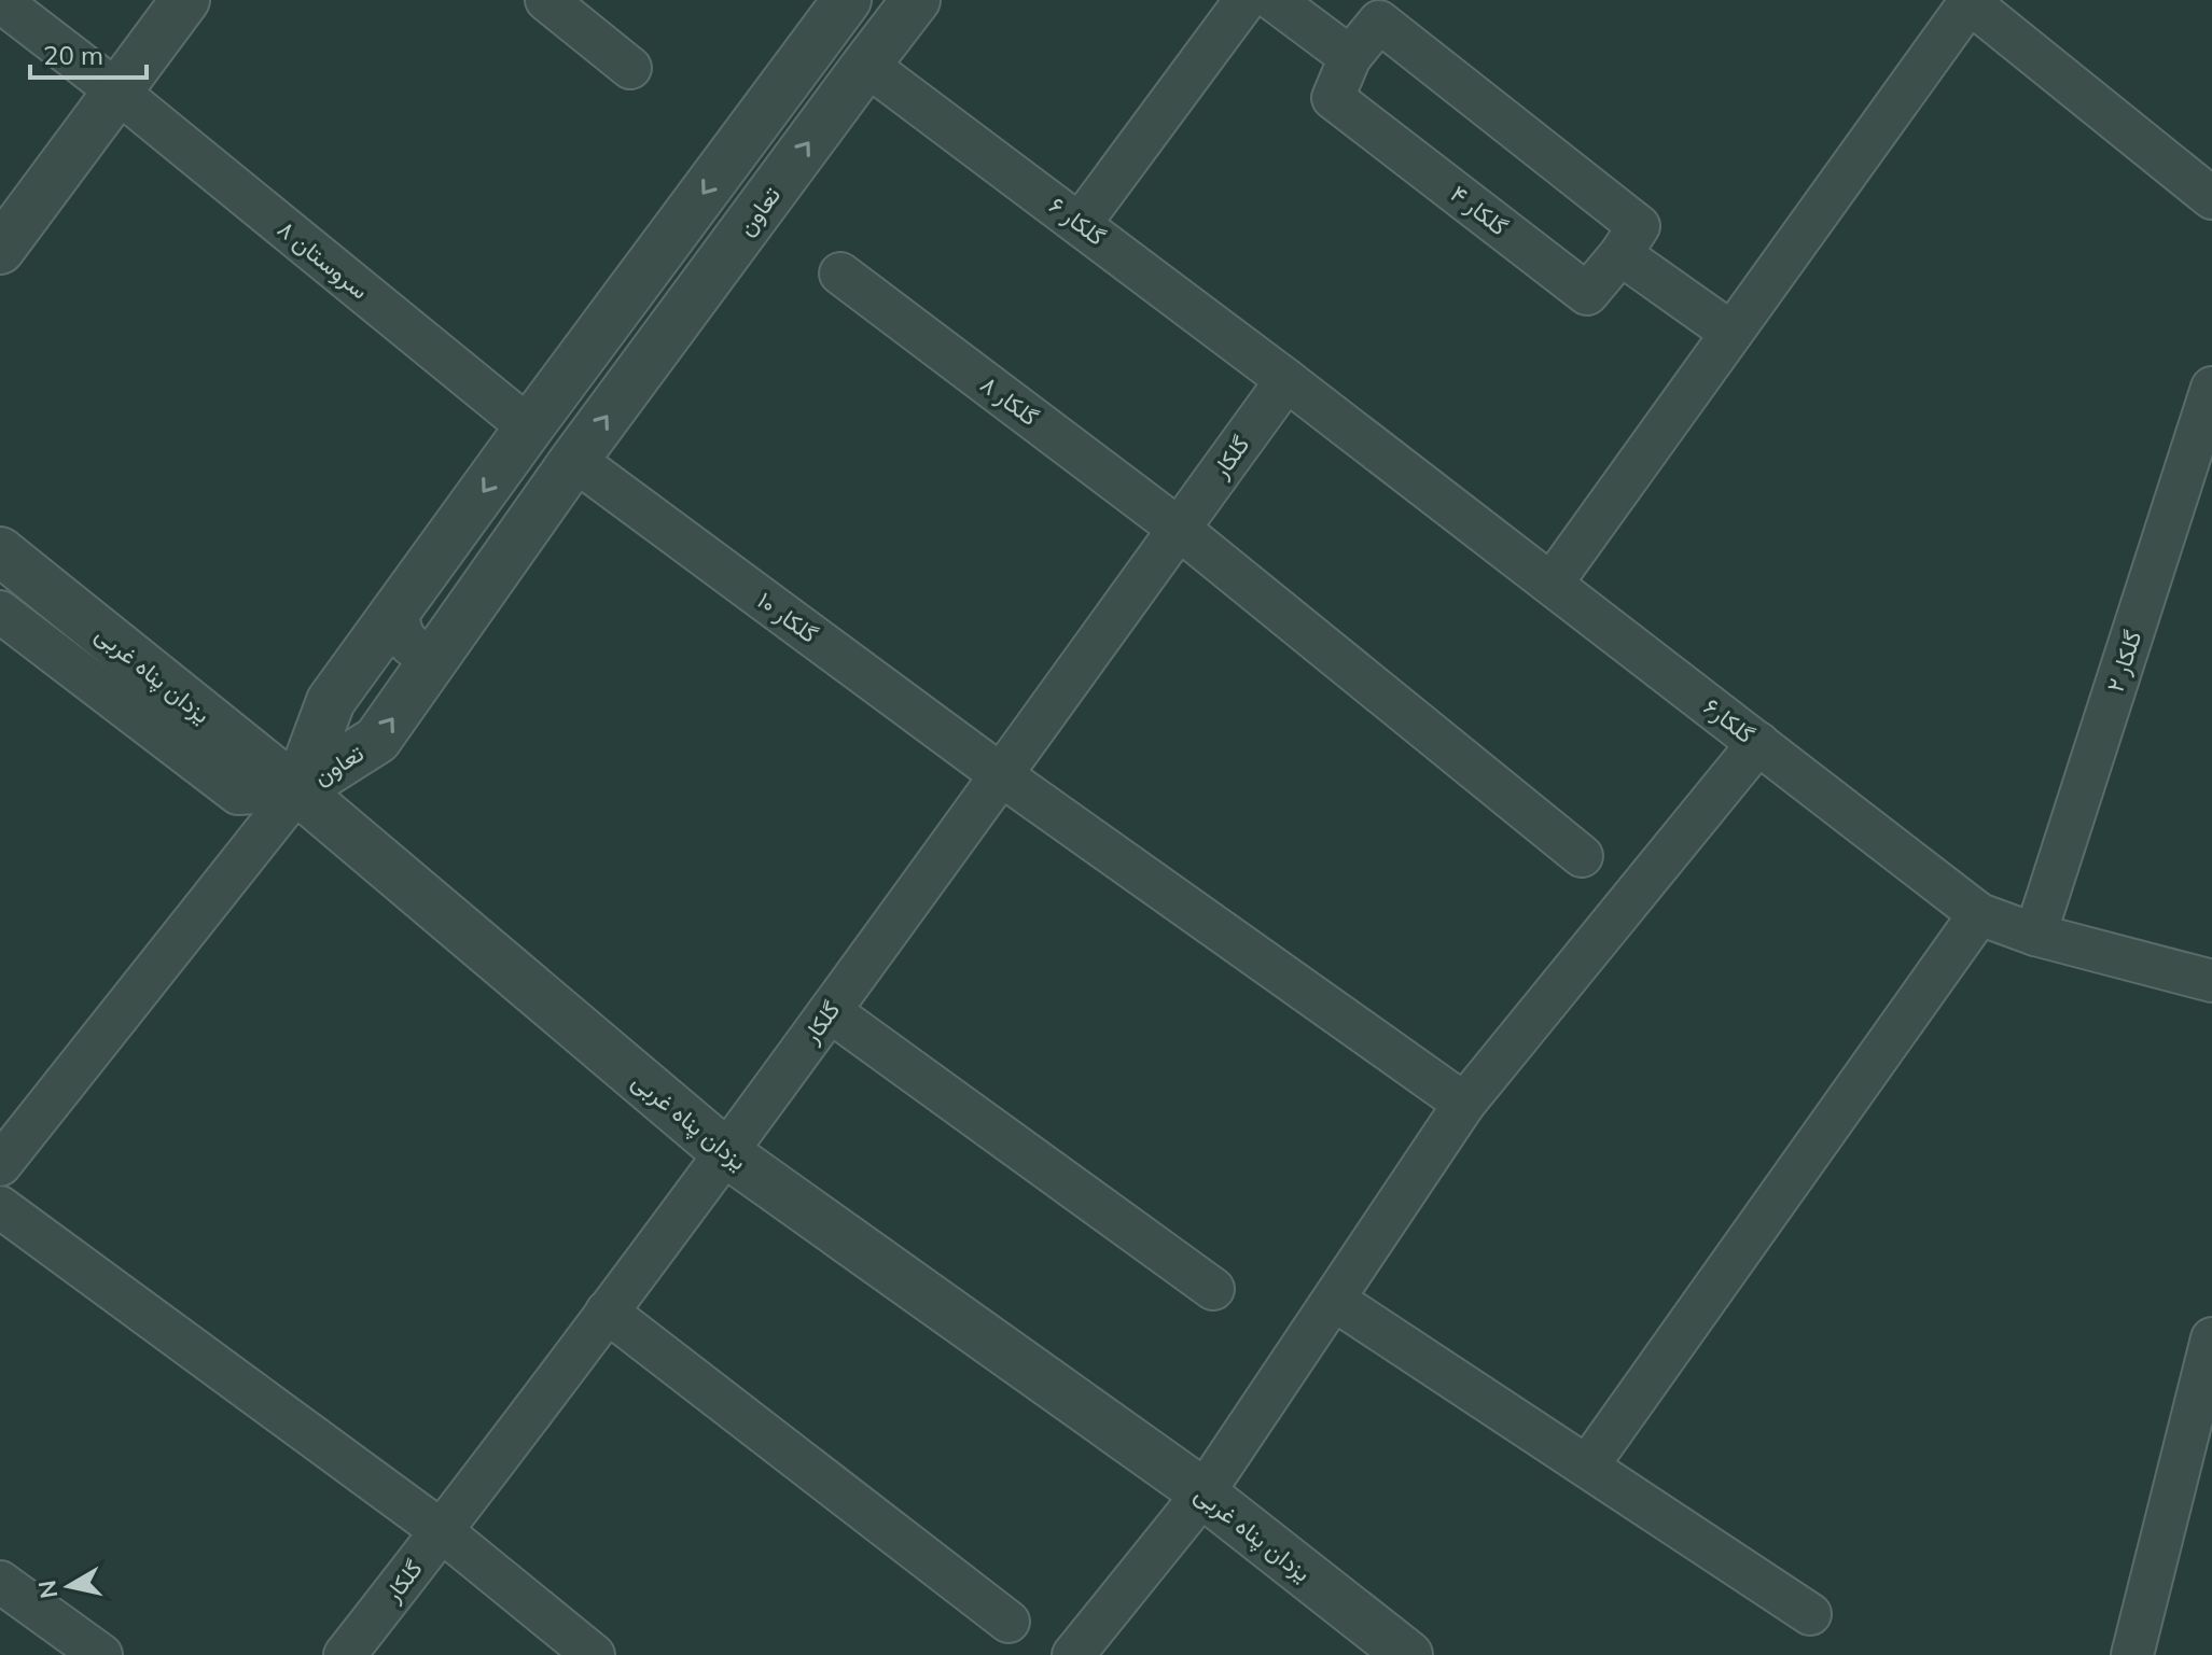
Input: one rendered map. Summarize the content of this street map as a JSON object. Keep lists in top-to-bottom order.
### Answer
{
  "streets": {
    "street": [
      "گلکار ۴",
      "تعاون",
      "گلکار ۶",
      "سروستان ۸",
      "گلکار ۸",
      "گلکار",
      "گلکار ۱۰",
      "گلکار ۲",
      "یزدان پناه غربی",
      "گلکار۶"
    ]
  },
  "crossings": [
    ["تعاون", "گلکار ۶"],
    ["تعاون", "سروستان ۸"],
    ["تعاون", "گلکار ۱۰"],
    ["تعاون", "یزدان پناه غربی"],
    ["گلکار ۶", "گلکار"],
    ["گلکار ۶", "گلکار۶"],
    ["گلکار ۸", "گلکار"],
    ["گلکار", "گلکار ۱۰"],
    ["گلکار", "یزدان پناه غربی"],
    ["گلکار", "گلکار۶"],
    ["گلکار ۲", "گلکار۶"]
  ],
  "scale_bar": "20 m",
  "north": "left"
}
